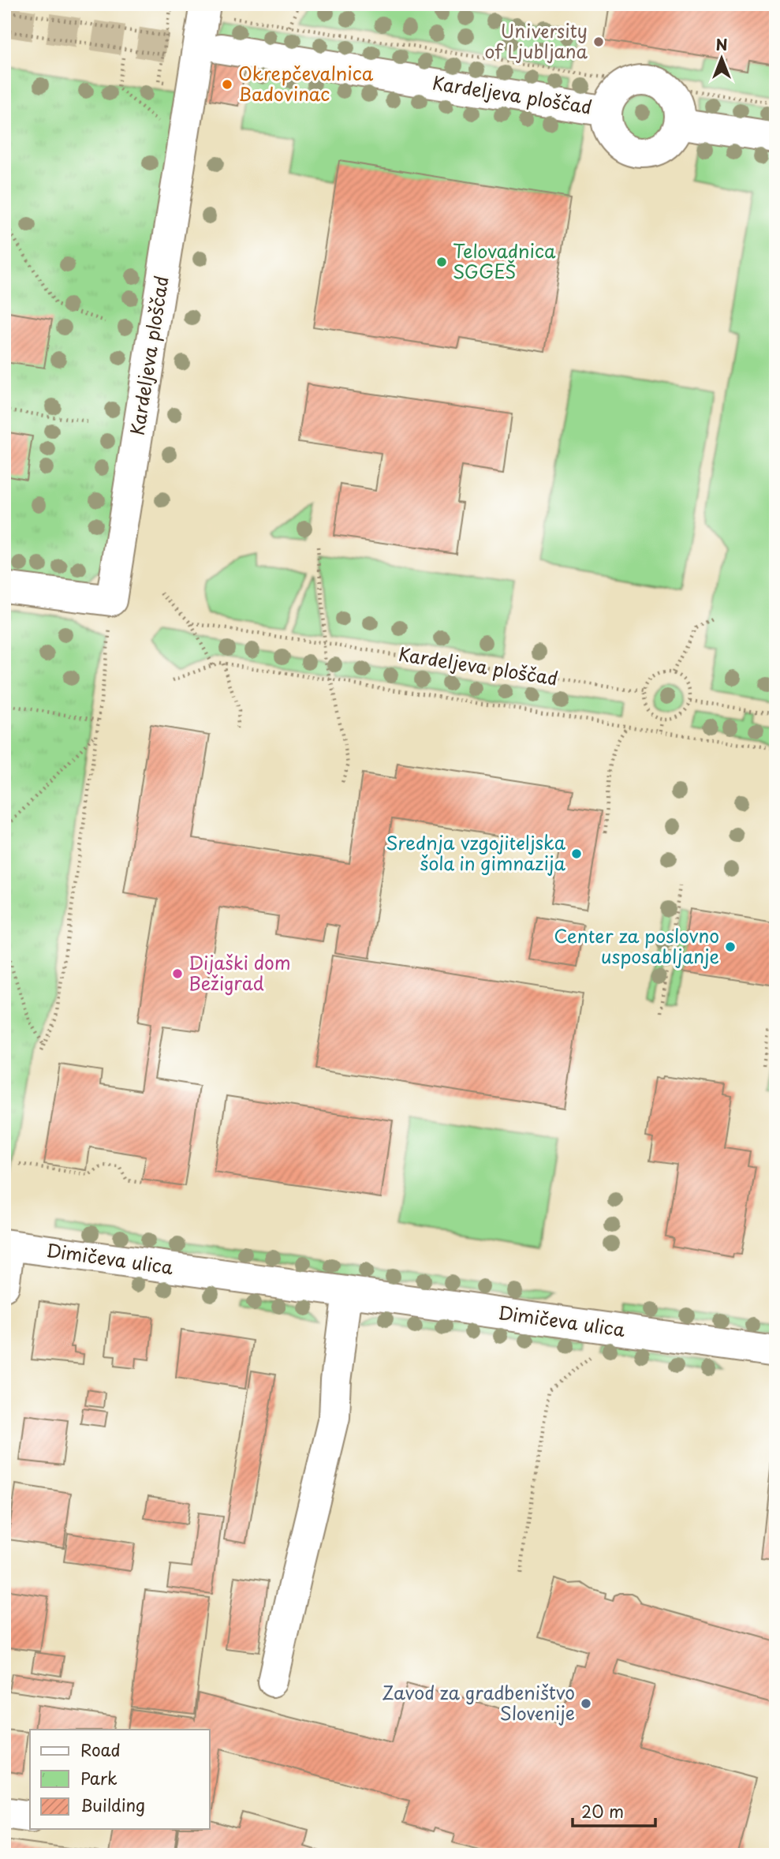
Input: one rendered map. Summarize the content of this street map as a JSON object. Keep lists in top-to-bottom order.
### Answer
{
  "streets": {
    "street": ["Kardeljeva ploščad", "Dimičeva ulica"]
  },
  "places": [
    "University of Ljubljana",
    "Okrepčevalnica Badovinac",
    "Telovadnica SGGEŠ",
    "Srednja vzgojiteljska šola in gimnazija",
    "Center za poslovno usposabljanje",
    "Dijaški dom Bežigrad",
    "Zavod za gradbeništvo Slovenije"
  ],
  "legend": ["Road", "Park", "Building"],
  "scale_bar": "20 m",
  "north": "top"
}
